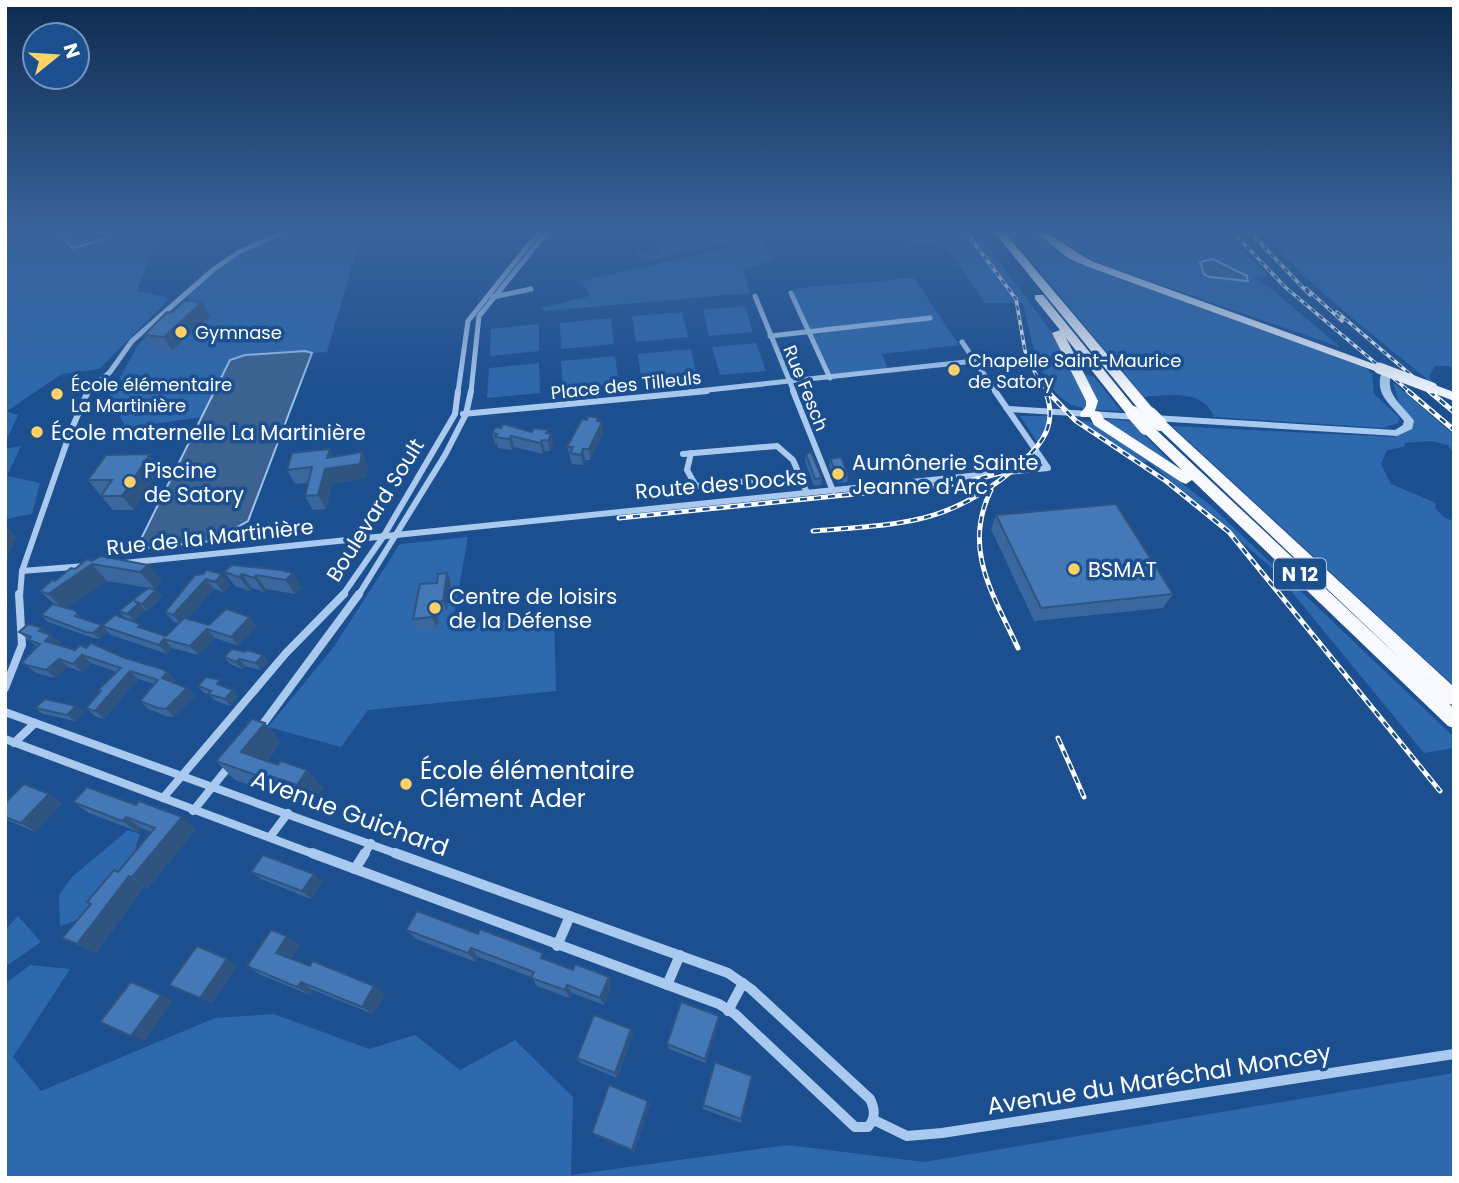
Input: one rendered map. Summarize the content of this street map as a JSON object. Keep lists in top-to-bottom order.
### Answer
{
  "streets": {
    "highway": ["N 12"],
    "street": [
      "Place des Tilleuls",
      "Rue Fesch",
      "Route des Docks",
      "Boulevard Soult",
      "Rue de la Martinière",
      "Avenue Guichard",
      "Avenue du Maréchal Moncey"
    ]
  },
  "crossings": [
    ["Place des Tilleuls", "Rue Fesch"],
    ["Place des Tilleuls", "Boulevard Soult"],
    ["Rue Fesch", "Route des Docks"],
    ["Route des Docks", "Boulevard Soult"],
    ["Route des Docks", "Rue de la Martinière"],
    ["Boulevard Soult", "Rue de la Martinière"],
    ["Boulevard Soult", "Avenue Guichard"],
    ["Avenue Guichard", "Avenue du Maréchal Moncey"]
  ],
  "places": [
    "Gymnase",
    "Chapelle Saint-Maurice de Satory",
    "École élémentaire La Martinière",
    "École maternelle La Martinière",
    "Aumônerie Sainte Jeanne d'Arc",
    "Piscine de Satory",
    "BSMAT",
    "Centre de loisirs de la Défense",
    "École élémentaire Clément Ader"
  ],
  "north": "right"
}
